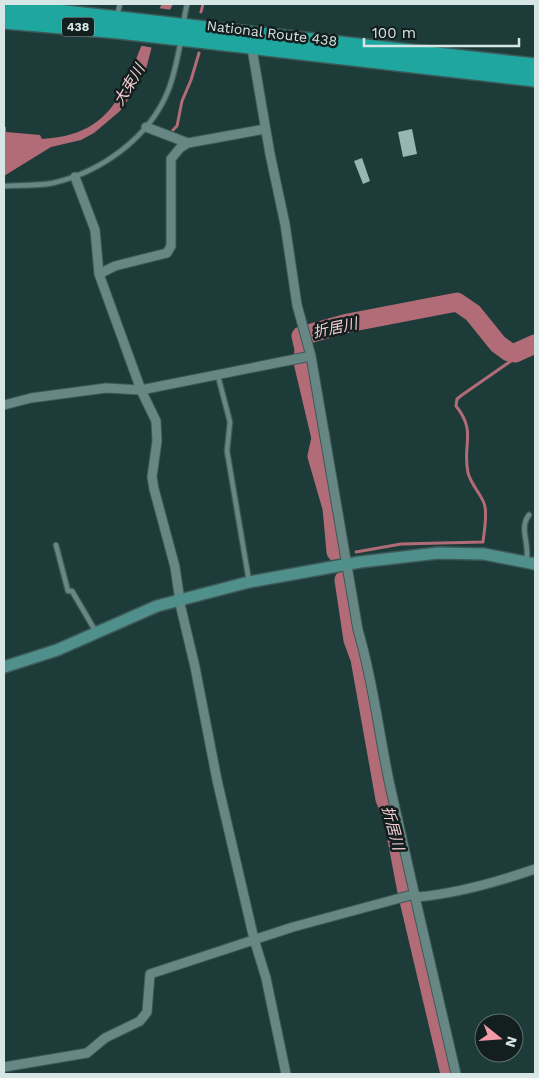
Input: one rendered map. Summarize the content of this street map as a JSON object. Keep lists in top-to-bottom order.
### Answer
{
  "streets": {
    "highway": ["438", "National Route 438"]
  },
  "water": ["大束川", "折居川"],
  "scale_bar": "100 m",
  "north": "right"
}
